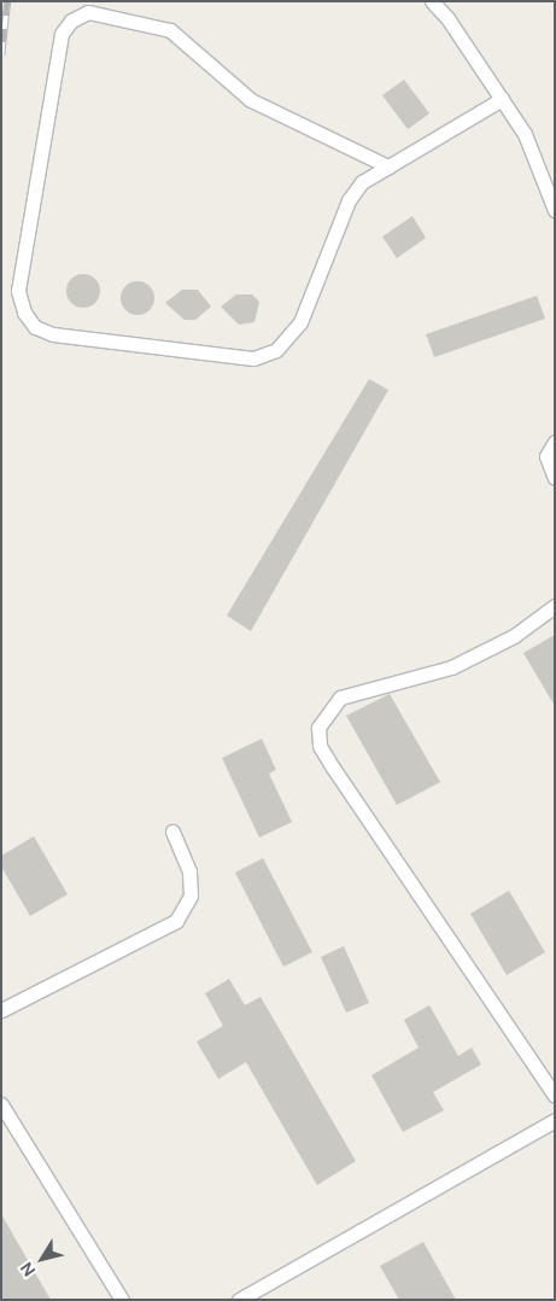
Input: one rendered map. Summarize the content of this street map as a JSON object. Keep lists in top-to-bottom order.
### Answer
{
  "north": "bottom left"
}
